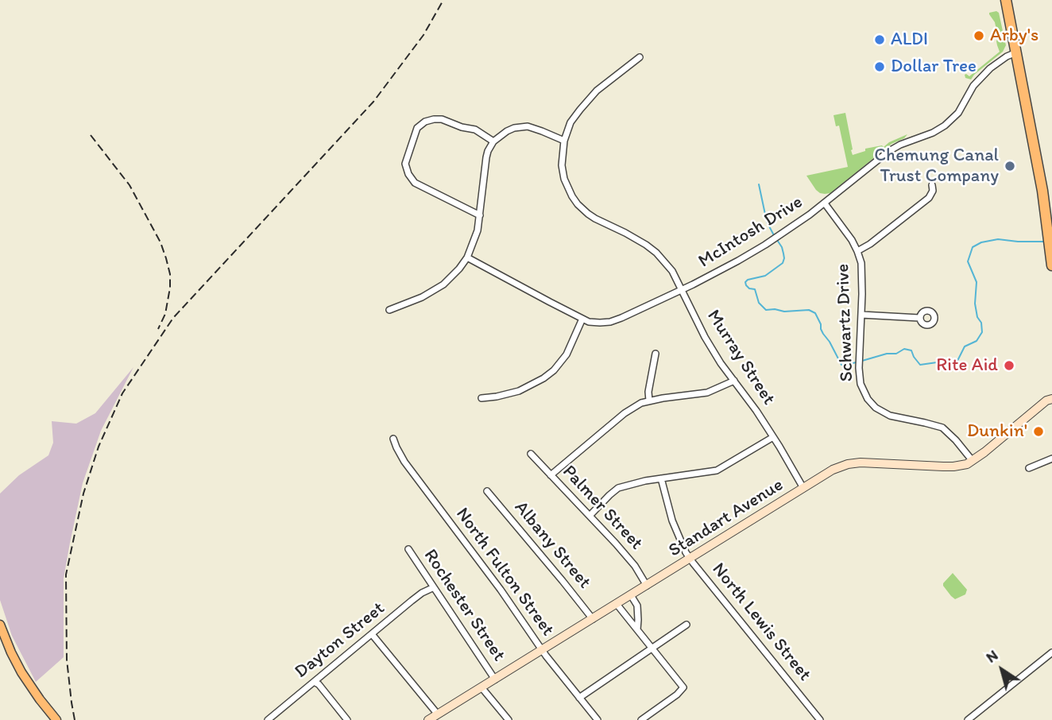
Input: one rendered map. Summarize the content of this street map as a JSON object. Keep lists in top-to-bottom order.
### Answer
{
  "streets": {
    "street": [
      "McIntosh Drive",
      "Schwartz Drive",
      "Murray Street",
      "Palmer Street",
      "Standart Avenue",
      "Albany Street",
      "North Fulton Street",
      "Rochester Street",
      "North Lewis Street",
      "Dayton Street"
    ]
  },
  "crossings": [
    ["McIntosh Drive", "Schwartz Drive"],
    ["McIntosh Drive", "Murray Street"],
    ["Schwartz Drive", "Standart Avenue"],
    ["Murray Street", "Standart Avenue"],
    ["Palmer Street", "Standart Avenue"],
    ["Standart Avenue", "Albany Street"],
    ["Standart Avenue", "North Fulton Street"],
    ["Standart Avenue", "Rochester Street"],
    ["Standart Avenue", "North Lewis Street"],
    ["Rochester Street", "Dayton Street"]
  ],
  "places": [
    "Arby's",
    "ALDI",
    "Dollar Tree",
    "Chemung Canal Trust Company",
    "Rite Aid",
    "Dunkin'"
  ],
  "north": "top left"
}
